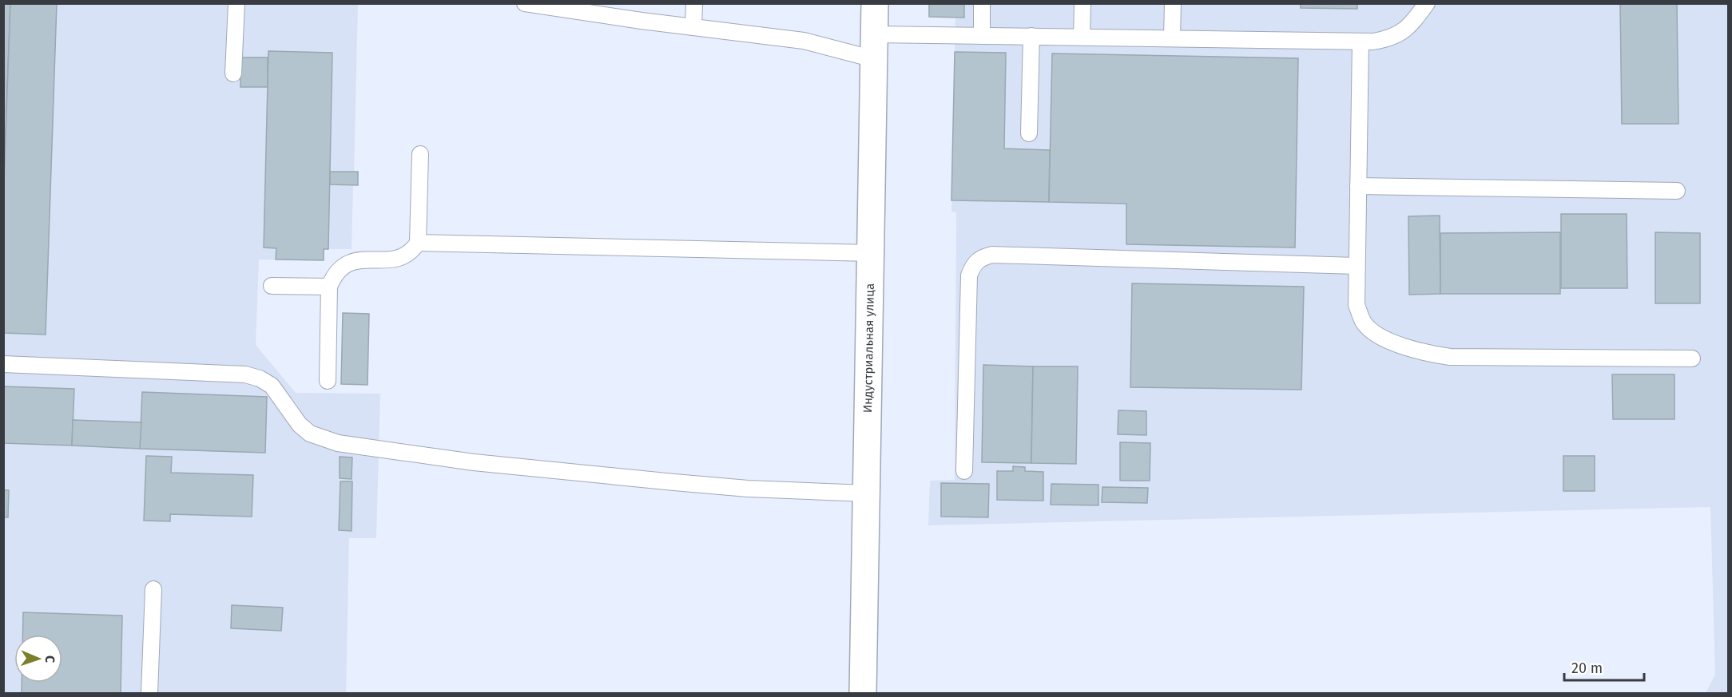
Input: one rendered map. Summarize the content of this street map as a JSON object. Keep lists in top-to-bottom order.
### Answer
{
  "streets": {
    "street": ["Индустриальная улица"]
  },
  "scale_bar": "20 m",
  "north": "right"
}
